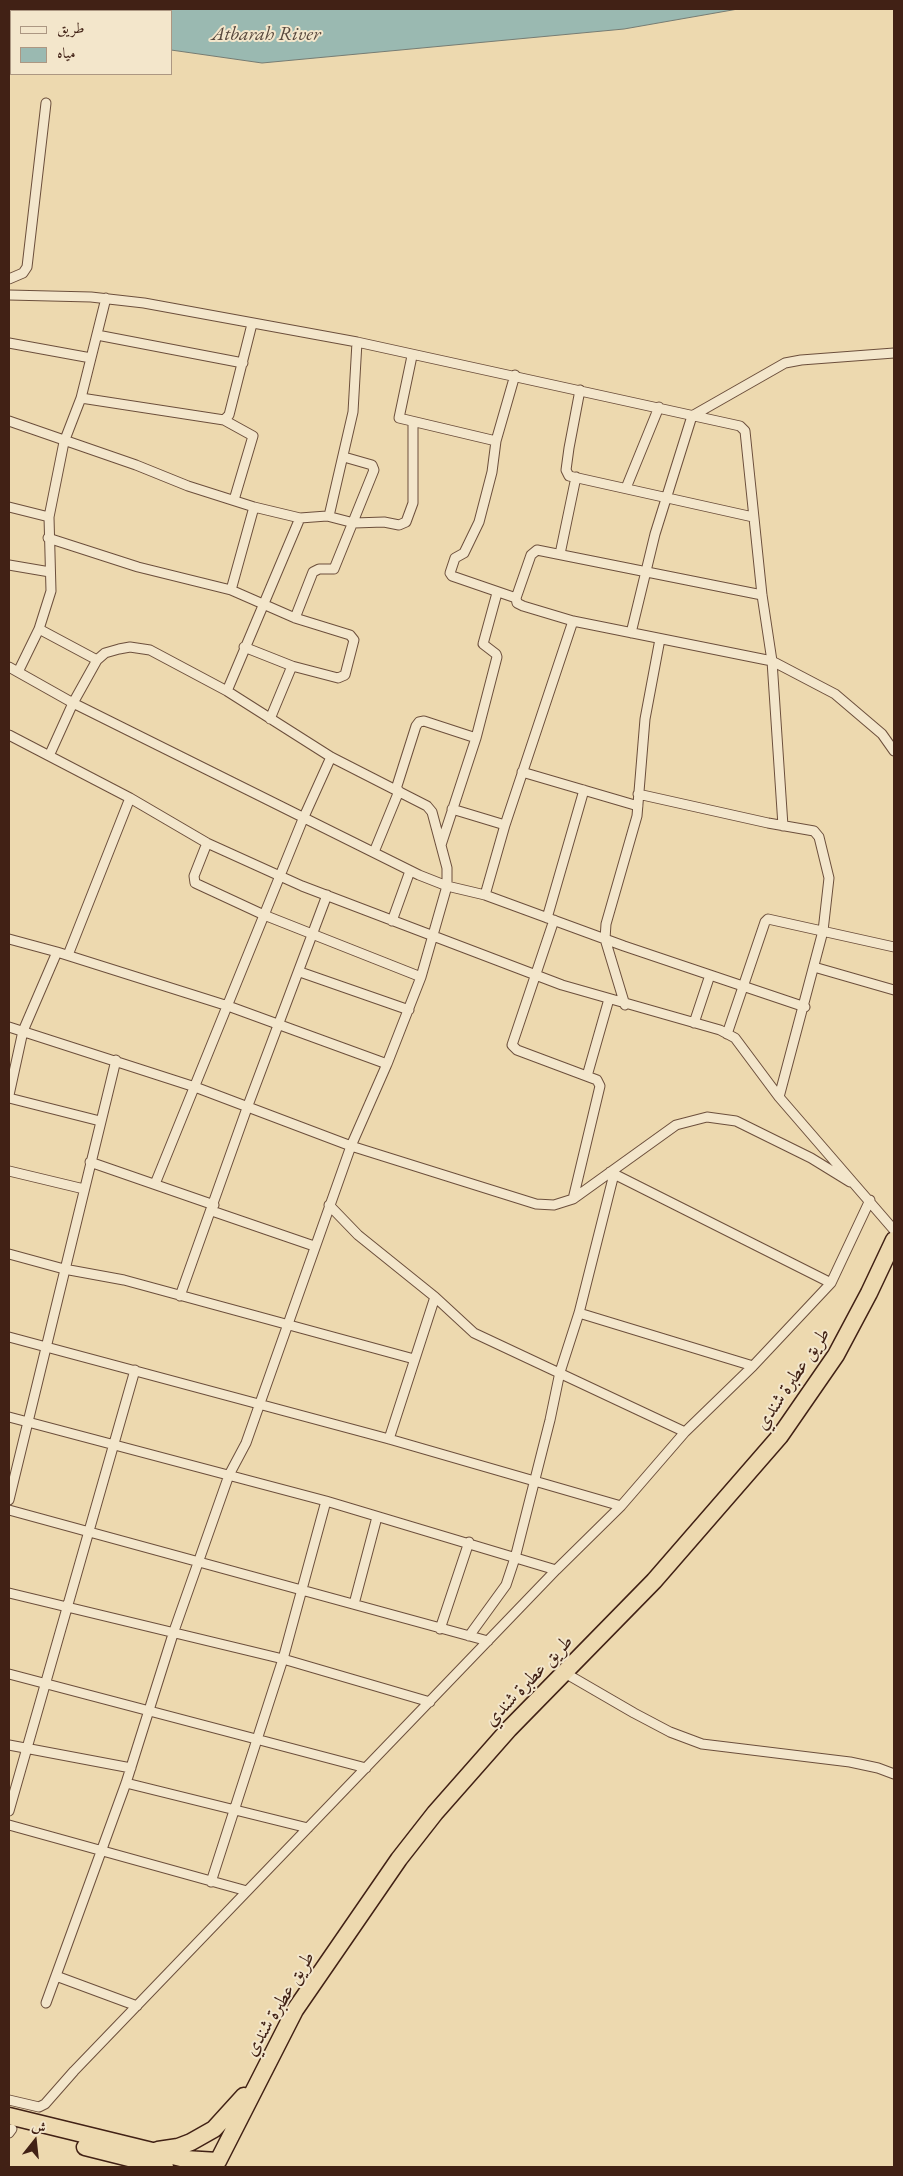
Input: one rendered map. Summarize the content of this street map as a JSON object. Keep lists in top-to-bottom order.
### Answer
{
  "streets": {
    "highway": ["طريق عطبرة شندي"]
  },
  "water": ["Atbarah River"],
  "legend": ["طريق", "مياه"],
  "north": "top"
}
